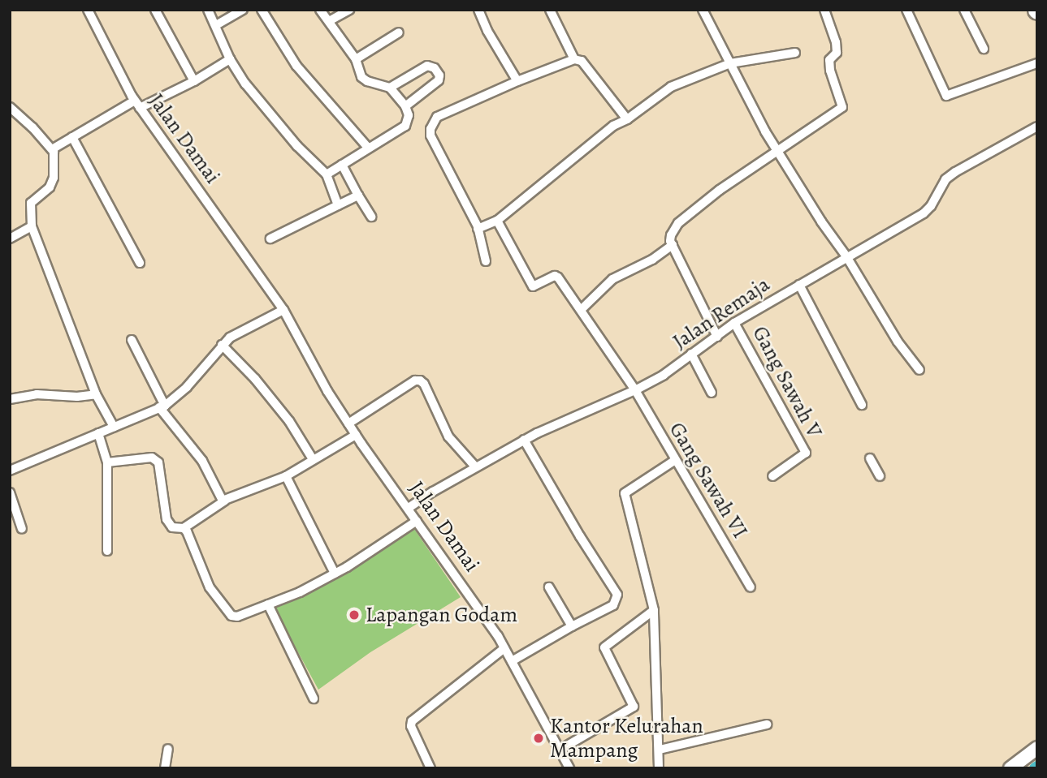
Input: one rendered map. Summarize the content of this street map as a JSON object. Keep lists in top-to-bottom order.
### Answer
{
  "streets": {
    "street": [
      "Jalan Damai",
      "Jalan Remaja",
      "Gang Sawah V",
      "Gang Sawah VI"
    ]
  },
  "crossings": [
    ["Jalan Damai", "Jalan Remaja"],
    ["Jalan Remaja", "Gang Sawah V"],
    ["Jalan Remaja", "Gang Sawah VI"]
  ],
  "places": ["Lapangan Godam", "Kantor Kelurahan Mampang"]
}
